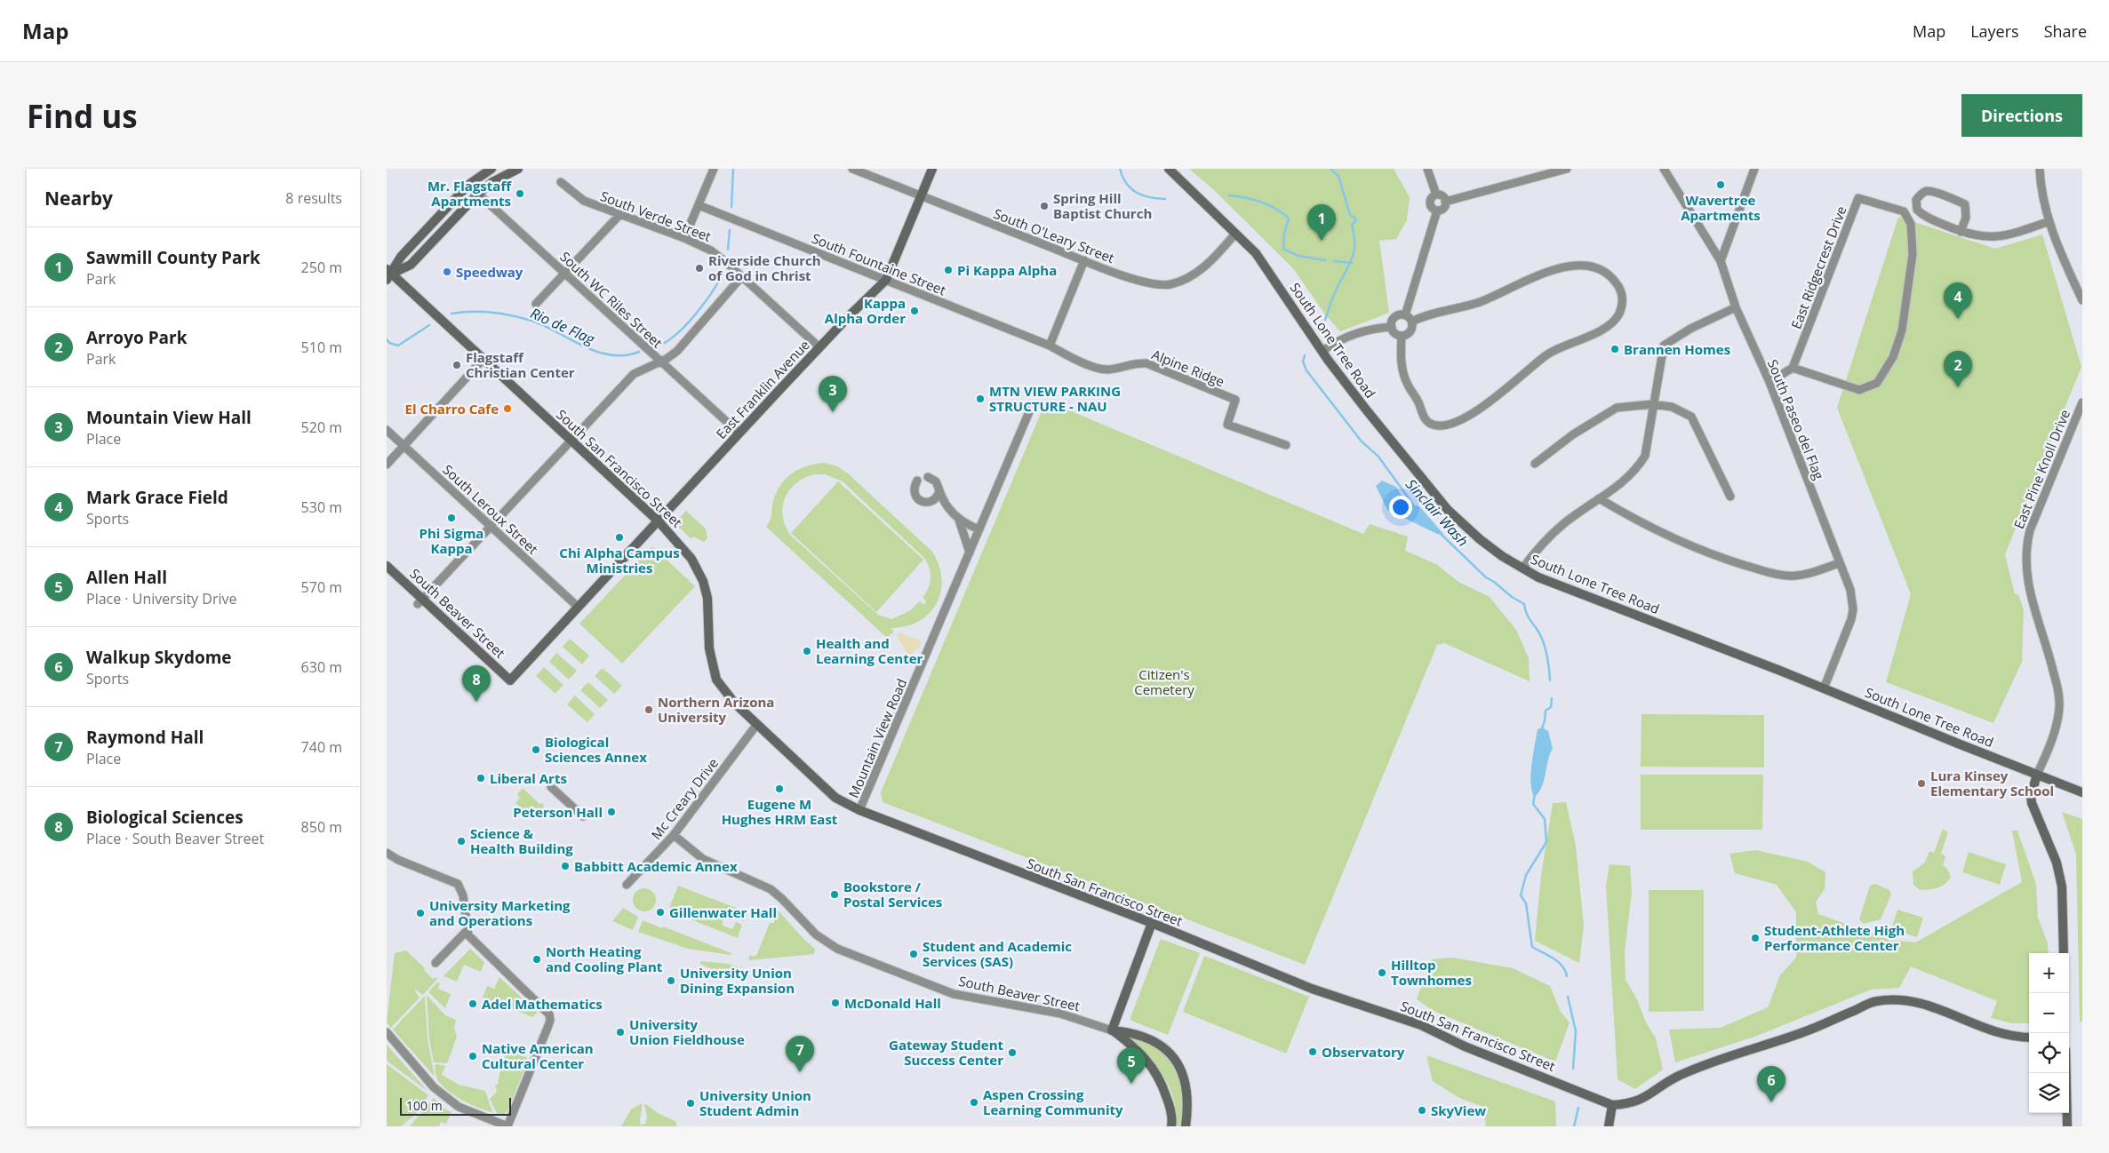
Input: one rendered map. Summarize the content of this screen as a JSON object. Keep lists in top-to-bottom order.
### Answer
{
  "streets": {
    "street": [
      "South Verde Street",
      "South O'Leary Street",
      "South Fountaine Street",
      "East Ridgecrest Drive",
      "South WC Riles Street",
      "South Lone Tree Road",
      "Alpine Ridge",
      "East Franklin Avenue",
      "South Paseo del Flag",
      "South San Francisco Street",
      "East Pine Knoll Drive",
      "South Leroux Street",
      "South Beaver Street",
      "Mountain View Road",
      "Mc Creary Drive"
    ]
  },
  "crossings": [
    ["South Verde Street", "East Franklin Avenue"],
    ["South O'Leary Street", "South Lone Tree Road"],
    ["South O'Leary Street", "East Franklin Avenue"],
    ["South Fountaine Street", "Alpine Ridge"],
    ["South Fountaine Street", "East Franklin Avenue"],
    ["South WC Riles Street", "East Franklin Avenue"],
    ["South Lone Tree Road", "South Paseo del Flag"],
    ["South Lone Tree Road", "East Pine Knoll Drive"],
    ["East Franklin Avenue", "South San Francisco Street"],
    ["East Franklin Avenue", "South Leroux Street"],
    ["East Franklin Avenue", "South Beaver Street"],
    ["South San Francisco Street", "Mountain View Road"],
    ["South San Francisco Street", "Mc Creary Drive"],
    ["South Beaver Street", "Mc Creary Drive"]
  ],
  "water": ["Rio de Flag", "Sinclair Wash"],
  "parks": ["Citizen's Cemetery"],
  "places": [
    "Wavertree Apartments",
    "Mr. Flagstaff Apartments",
    "Spring Hill Baptist Church",
    "Riverside Church of God in Christ",
    "Pi Kappa Alpha",
    "Speedway",
    "Kappa Alpha Order",
    "Brannen Homes",
    "Flagstaff Christian Center",
    "MTN VIEW PARKING STRUCTURE - NAU",
    "El Charro Cafe",
    "Phi Sigma Kappa",
    "Chi Alpha Campus Ministries",
    "Health and Learning Center",
    "Northern Arizona University",
    "Biological Sciences Annex",
    "Liberal Arts",
    "Lura Kinsey Elementary School",
    "Eugene M Hughes HRM East",
    "Peterson Hall",
    "Science & Health Building",
    "Babbitt Academic Annex",
    "Bookstore / Postal Services",
    "Gillenwater Hall",
    "University Marketing and Operations",
    "Student-Athlete High Performance Center",
    "Student and Academic Services (SAS)",
    "North Heating and Cooling Plant",
    "Hilltop Townhomes",
    "University Union Dining Expansion",
    "McDonald Hall",
    "Adel Mathematics",
    "University Union Fieldhouse",
    "Observatory",
    "Gateway Student Success Center",
    "Native American Cultural Center",
    "Aspen Crossing Learning Community",
    "University Union Student Admin",
    "SkyView"
  ],
  "scale_bar": "100 m",
  "page": {
    "header": "Map",
    "nav": ["Map", "Layers", "Share"],
    "buttons": "Directions",
    "title": "Find us",
    "heading": ["Nearby", "8 results"],
    "pins": [
      "1",
      "4",
      "2",
      "3",
      "8",
      "7",
      "5",
      "6"
    ],
    "list": [
      {
        "mark": "1",
        "name": "Sawmill County Park",
        "note": "Park",
        "value": "250 m"
      },
      {
        "mark": "2",
        "name": "Arroyo Park",
        "note": "Park",
        "value": "510 m"
      },
      {
        "mark": "3",
        "name": "Mountain View Hall",
        "note": "Place",
        "value": "520 m"
      },
      {
        "mark": "4",
        "name": "Mark Grace Field",
        "note": "Sports",
        "value": "530 m"
      },
      {
        "mark": "5",
        "name": "Allen Hall",
        "note": "Place · University Drive",
        "value": "570 m"
      },
      {
        "mark": "6",
        "name": "Walkup Skydome",
        "note": "Sports",
        "value": "630 m"
      },
      {
        "mark": "7",
        "name": "Raymond Hall",
        "note": "Place",
        "value": "740 m"
      },
      {
        "mark": "8",
        "name": "Biological Sciences",
        "note": "Place · South Beaver Street",
        "value": "850 m"
      }
    ],
    "map_buttons": ["+", "−"],
    "scale": "100 m"
  }
}
